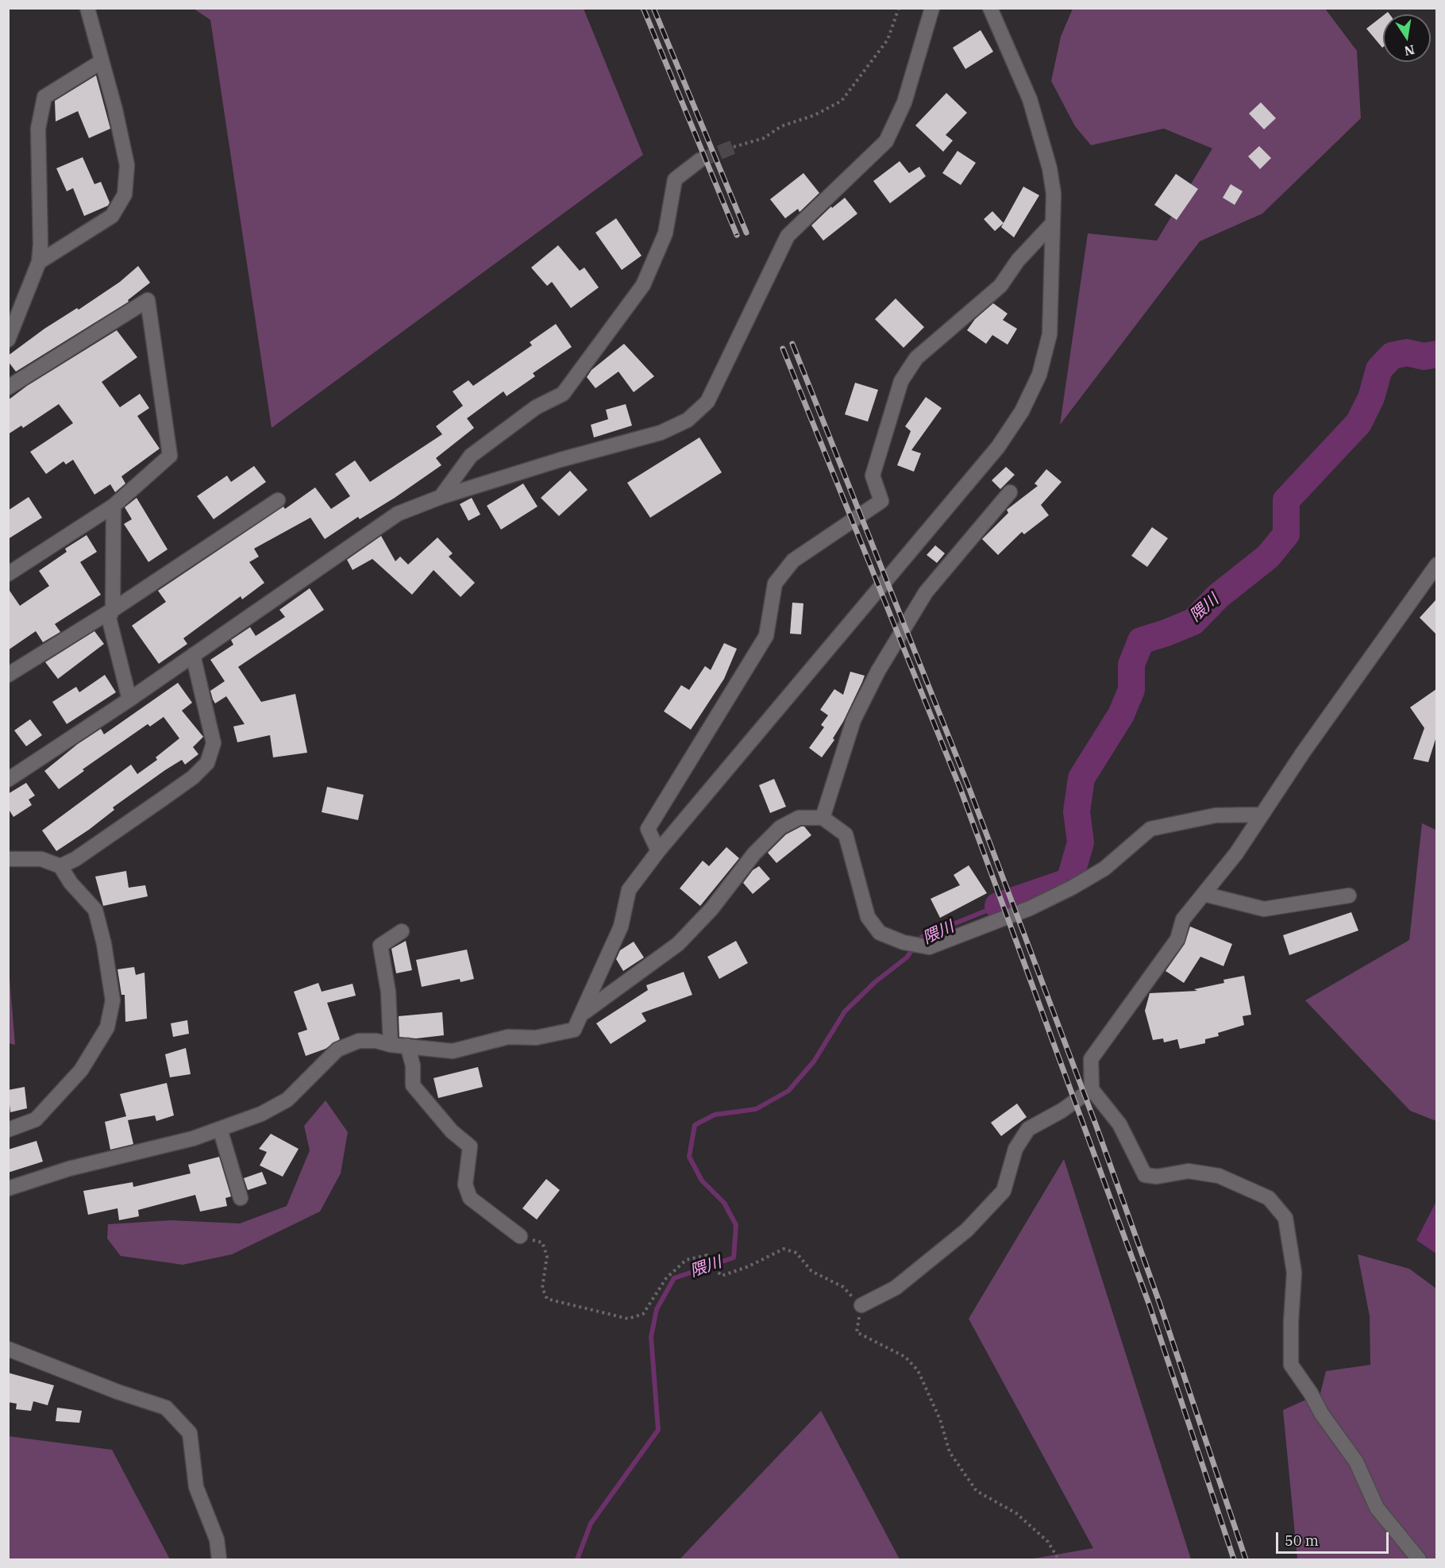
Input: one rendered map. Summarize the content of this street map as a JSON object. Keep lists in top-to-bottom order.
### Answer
{
  "water": ["隈川"],
  "scale_bar": "50 m",
  "north": "bottom"
}
